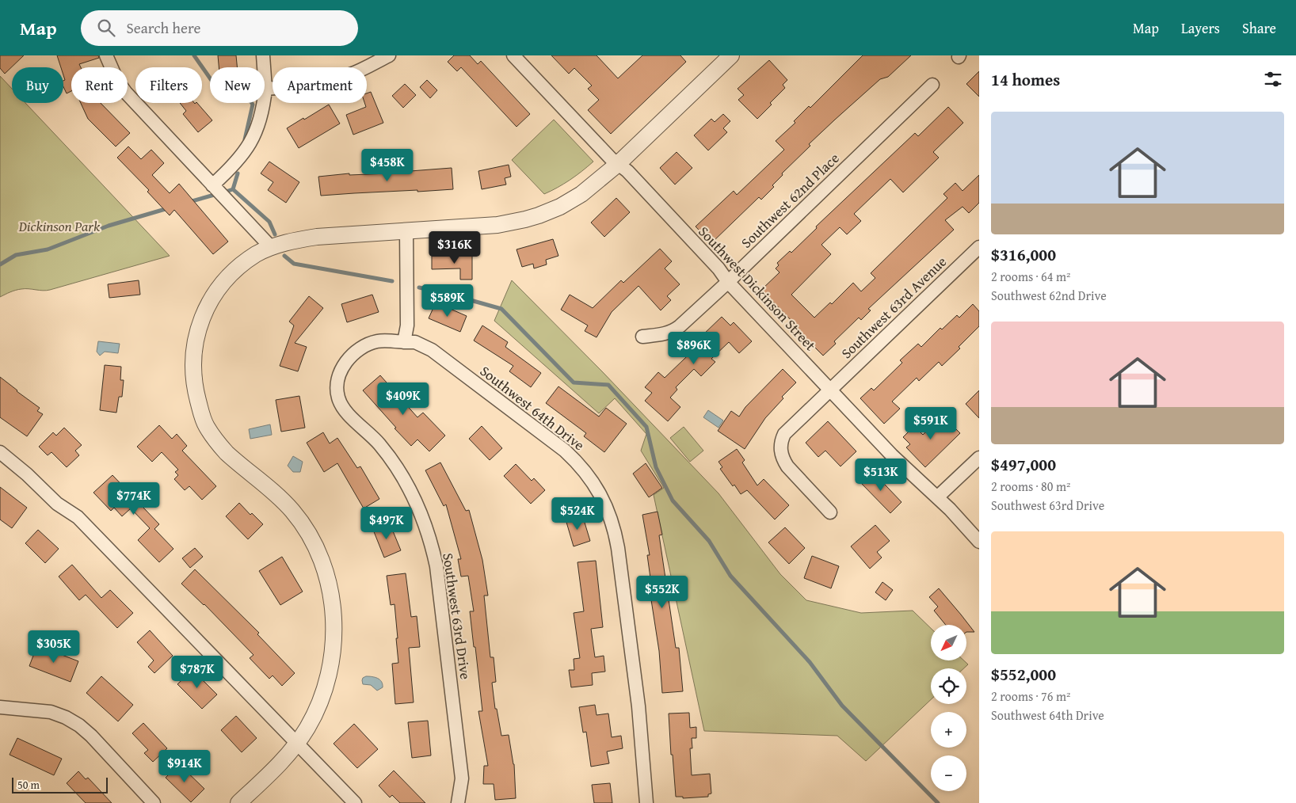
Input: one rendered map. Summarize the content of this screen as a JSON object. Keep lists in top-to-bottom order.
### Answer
{
  "streets": {
    "street": [
      "Southwest 62nd Place",
      "Southwest Dickinson Street",
      "Southwest 63rd Avenue",
      "Southwest 64th Drive",
      "Southwest 63rd Drive"
    ]
  },
  "crossings": [
    ["Southwest 62nd Place", "Southwest Dickinson Street"],
    ["Southwest Dickinson Street", "Southwest 63rd Avenue"],
    ["Southwest 64th Drive", "Southwest 63rd Drive"]
  ],
  "parks": ["Dickinson Park"],
  "scale_bar": "50 m",
  "north": "bottom left",
  "page": {
    "header": "Map",
    "search": "Search here",
    "nav": ["Map", "Layers", "Share"],
    "heading": "14 homes",
    "chip": [
      "Buy",
      "Rent",
      "Filters",
      "New",
      "Apartment"
    ],
    "list": [
      {
        "name": "$316,000",
        "note": "2 rooms · 64 m² · Southwest 62nd Drive"
      },
      {
        "name": "$497,000",
        "note": "2 rooms · 80 m² · Southwest 63rd Drive"
      },
      {
        "name": "$552,000",
        "note": "2 rooms · 76 m² · Southwest 64th Drive"
      }
    ],
    "price": [
      "$458K",
      "$316K",
      "$589K",
      "$896K",
      "$409K",
      "$591K",
      "$513K",
      "$774K",
      "$524K",
      "$497K",
      "$552K",
      "$305K",
      "$787K",
      "$914K"
    ],
    "map_buttons": ["+", "−"],
    "scale": "50 m"
  }
}
